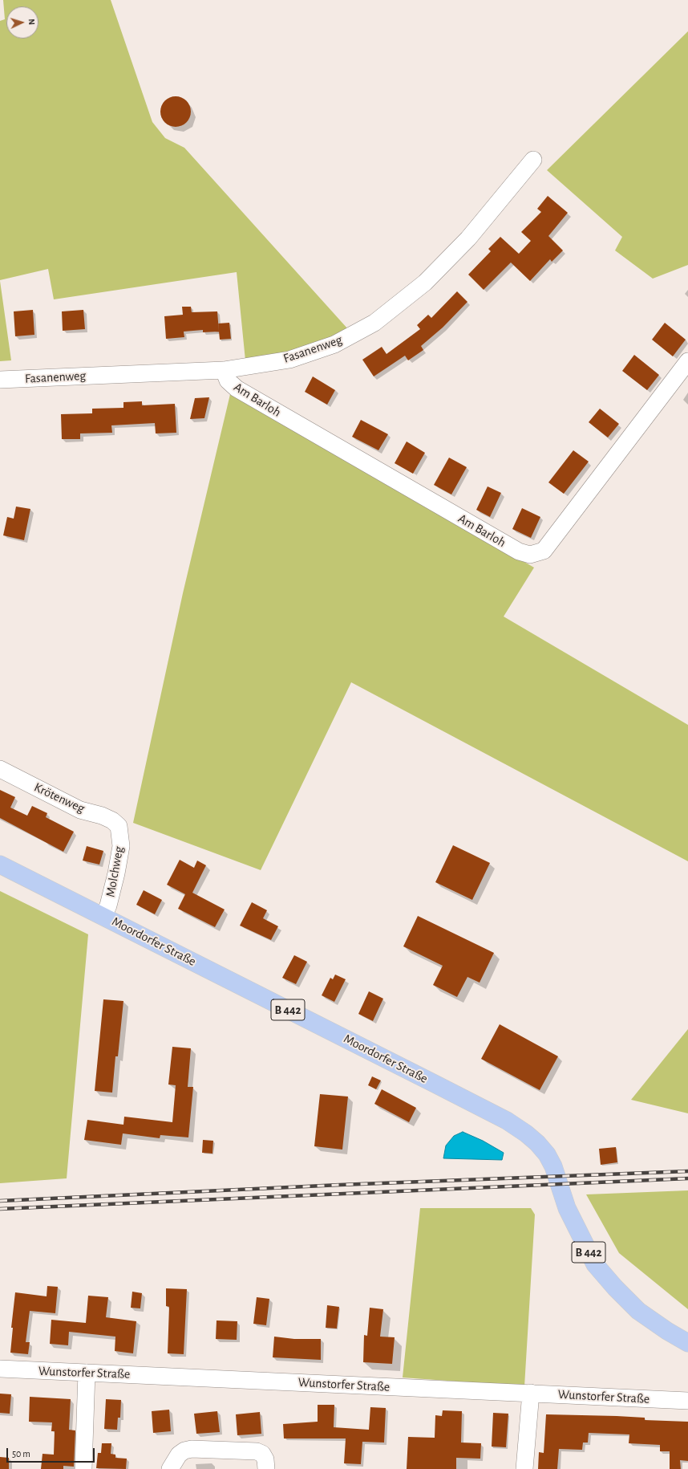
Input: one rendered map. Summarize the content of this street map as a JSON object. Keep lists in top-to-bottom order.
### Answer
{
  "streets": {
    "main road": ["Moordorfer Straße", "B 442"],
    "street": [
      "Fasanenweg",
      "Am Barloh",
      "Krötenweg",
      "Molchweg",
      "Wunstorfer Straße"
    ]
  },
  "crossings": [
    ["Fasanenweg", "Am Barloh"],
    ["Krötenweg", "Molchweg"],
    ["Molchweg", "Moordorfer Straße"]
  ],
  "scale_bar": "50 m",
  "north": "right"
}
